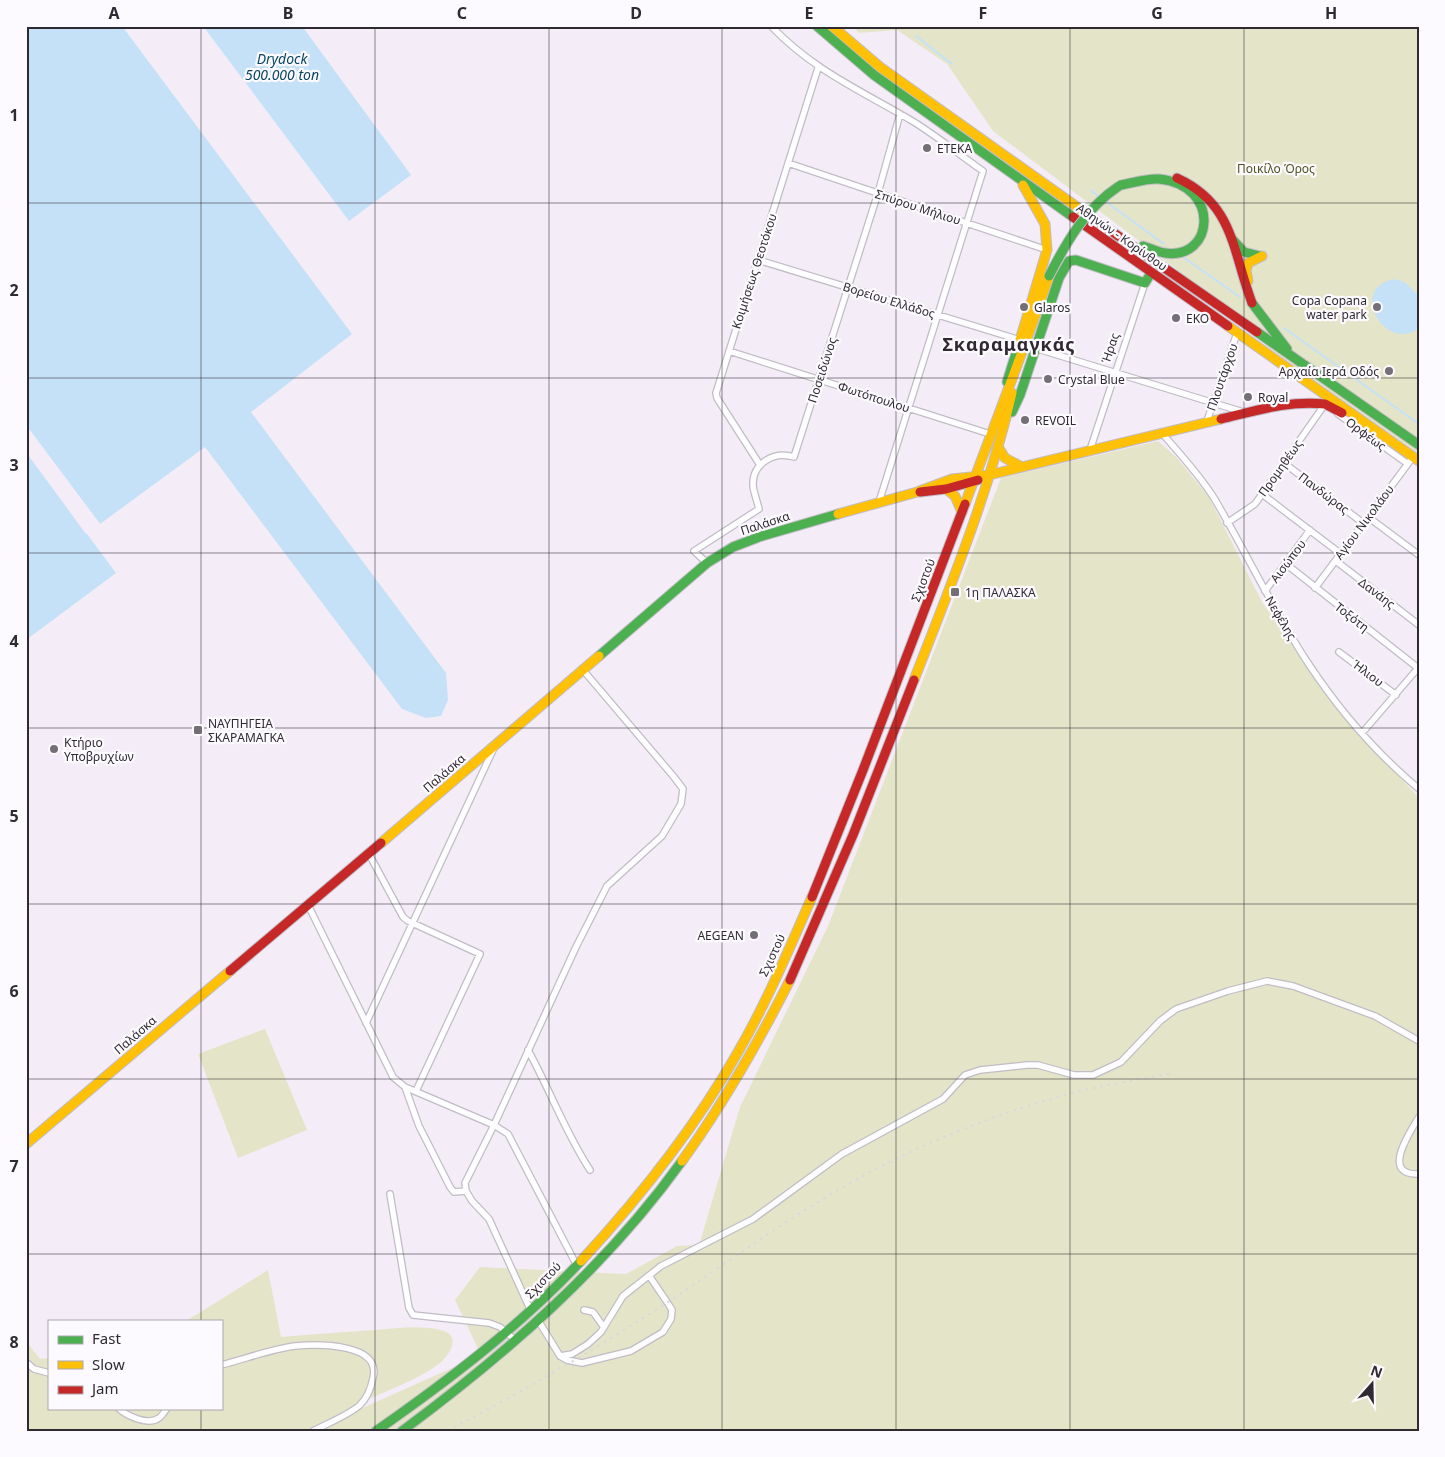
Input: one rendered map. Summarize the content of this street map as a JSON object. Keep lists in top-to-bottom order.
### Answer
{
  "streets": {
    "main road": [
      "Αθηνών - Κορίνθου",
      "Ήρας",
      "Παλάσκα",
      "Σχιστού"
    ],
    "street": [
      "Σπύρου Μήλιου",
      "Κοιμήσεως Θεοτόκου",
      "Βορείου Ελλάδος",
      "Ποσειδώνος",
      "Πλουτάρχου",
      "Φωτόπουλου",
      "Ορφέως",
      "Προμηθέως",
      "Πανδώρας",
      "Αγίου Νικολάου",
      "Αισώπου",
      "Δανάης",
      "Τοξότη",
      "Νεφέλης",
      "Ήλιου"
    ]
  },
  "crossings": [
    ["Σπύρου Μήλιου", "Κοιμήσεως Θεοτόκου"],
    ["Σπύρου Μήλιου", "Ποσειδώνος"],
    ["Αθηνών - Κορίνθου", "Ήρας"],
    ["Αθηνών - Κορίνθου", "Πλουτάρχου"],
    ["Αθηνών - Κορίνθου", "Ορφέως"],
    ["Αθηνών - Κορίνθου", "Αγίου Νικολάου"],
    ["Κοιμήσεως Θεοτόκου", "Βορείου Ελλάδος"],
    ["Κοιμήσεως Θεοτόκου", "Ποσειδώνος"],
    ["Κοιμήσεως Θεοτόκου", "Φωτόπουλου"],
    ["Βορείου Ελλάδος", "Ποσειδώνος"],
    ["Ήρας", "Παλάσκα"],
    ["Ποσειδώνος", "Φωτόπουλου"],
    ["Πλουτάρχου", "Παλάσκα"],
    ["Φωτόπουλου", "Σχιστού"],
    ["Ορφέως", "Προμηθέως"],
    ["Ορφέως", "Αγίου Νικολάου"],
    ["Ορφέως", "Παλάσκα"],
    ["Προμηθέως", "Πανδώρας"],
    ["Προμηθέως", "Παλάσκα"],
    ["Προμηθέως", "Νεφέλης"],
    ["Πανδώρας", "Αγίου Νικολάου"],
    ["Αγίου Νικολάου", "Δανάης"],
    ["Αγίου Νικολάου", "Τοξότη"],
    ["Παλάσκα", "Σχιστού"],
    ["Παλάσκα", "Νεφέλης"],
    ["Αισώπου", "Τοξότη"],
    ["Αισώπου", "Νεφέλης"]
  ],
  "districts": ["Σκαραμαγκάς"],
  "water": ["Drydock 500.000 ton"],
  "parks": ["Ποικίλο Όρος"],
  "places": {
    "other": [
      "ETEKA",
      "Glaros",
      "Copa Copana water park",
      "EKO",
      "Αρχαία Ιερά Οδός",
      "Crystal Blue",
      "Royal",
      "REVOIL",
      "Κτήριο Υποβρυχίων",
      "AEGEAN"
    ],
    "transit": ["1η ΠΑΛΑΣΚΑ", "ΝΑΥΠΗΓΕΙΑ ΣΚΑΡΑΜΑΓΚΑ"]
  },
  "legend": ["Fast", "Slow", "Jam"],
  "north": "top",
  "grid": {
    "columns": [
      "A",
      "B",
      "C",
      "D",
      "E",
      "F",
      "G",
      "H"
    ],
    "rows": [
      "1",
      "2",
      "3",
      "4",
      "5",
      "6",
      "7",
      "8"
    ]
  }
}
